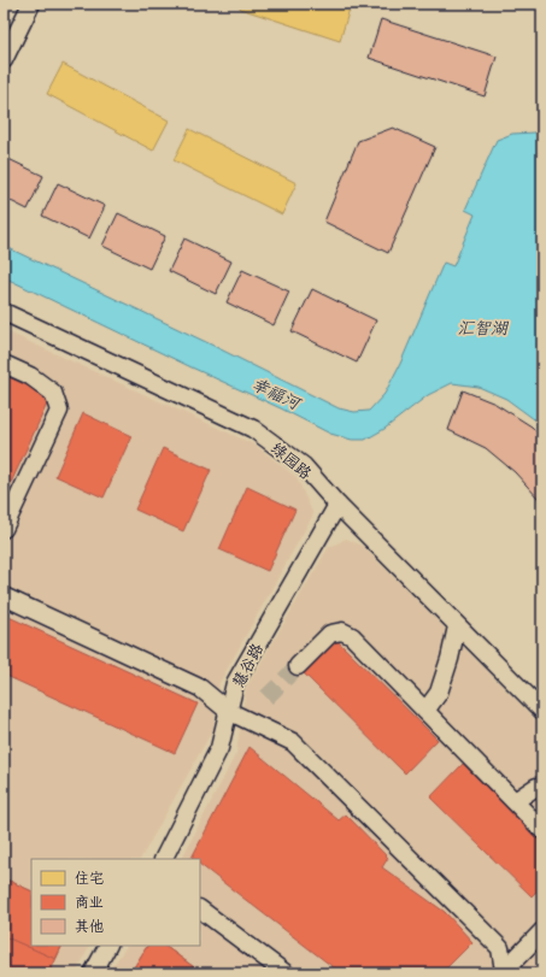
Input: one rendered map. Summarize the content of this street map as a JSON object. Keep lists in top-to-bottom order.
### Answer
{
  "streets": {
    "street": ["绿园路", "慧谷路"]
  },
  "crossings": [
    ["绿园路", "慧谷路"]
  ],
  "water": ["汇智湖", "幸福河"],
  "legend": ["住宅", "商业", "其他"]
}
